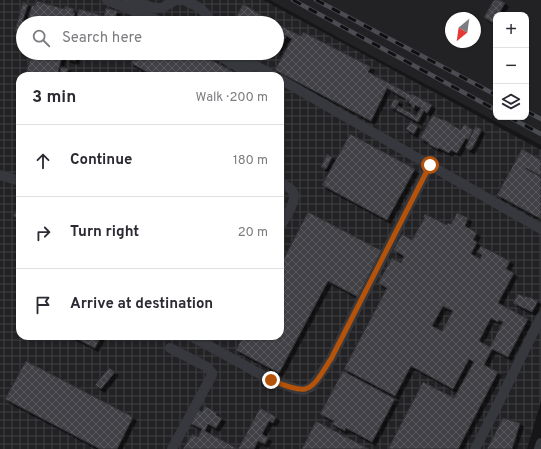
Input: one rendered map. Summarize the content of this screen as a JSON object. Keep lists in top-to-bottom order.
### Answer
{
  "north": "bottom left",
  "page": {
    "map_buttons": ["+", "−"],
    "search": "Search here",
    "heading": ["3 min", "Walk · 200 m"],
    "list": [
      ["Continue", "180 m"],
      ["Turn right", "20 m"],
      "Arrive at destination"
    ]
  }
}
